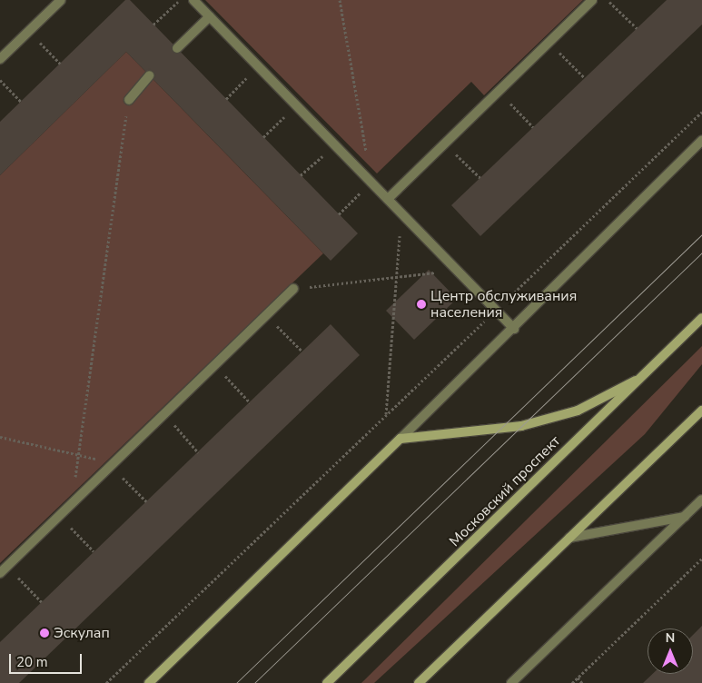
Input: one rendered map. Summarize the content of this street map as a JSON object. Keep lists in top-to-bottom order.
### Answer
{
  "streets": {
    "main road": ["Московский проспект"]
  },
  "places": ["Центр обслуживания населения", "Эскулап"],
  "scale_bar": "20 m",
  "north": "top"
}
